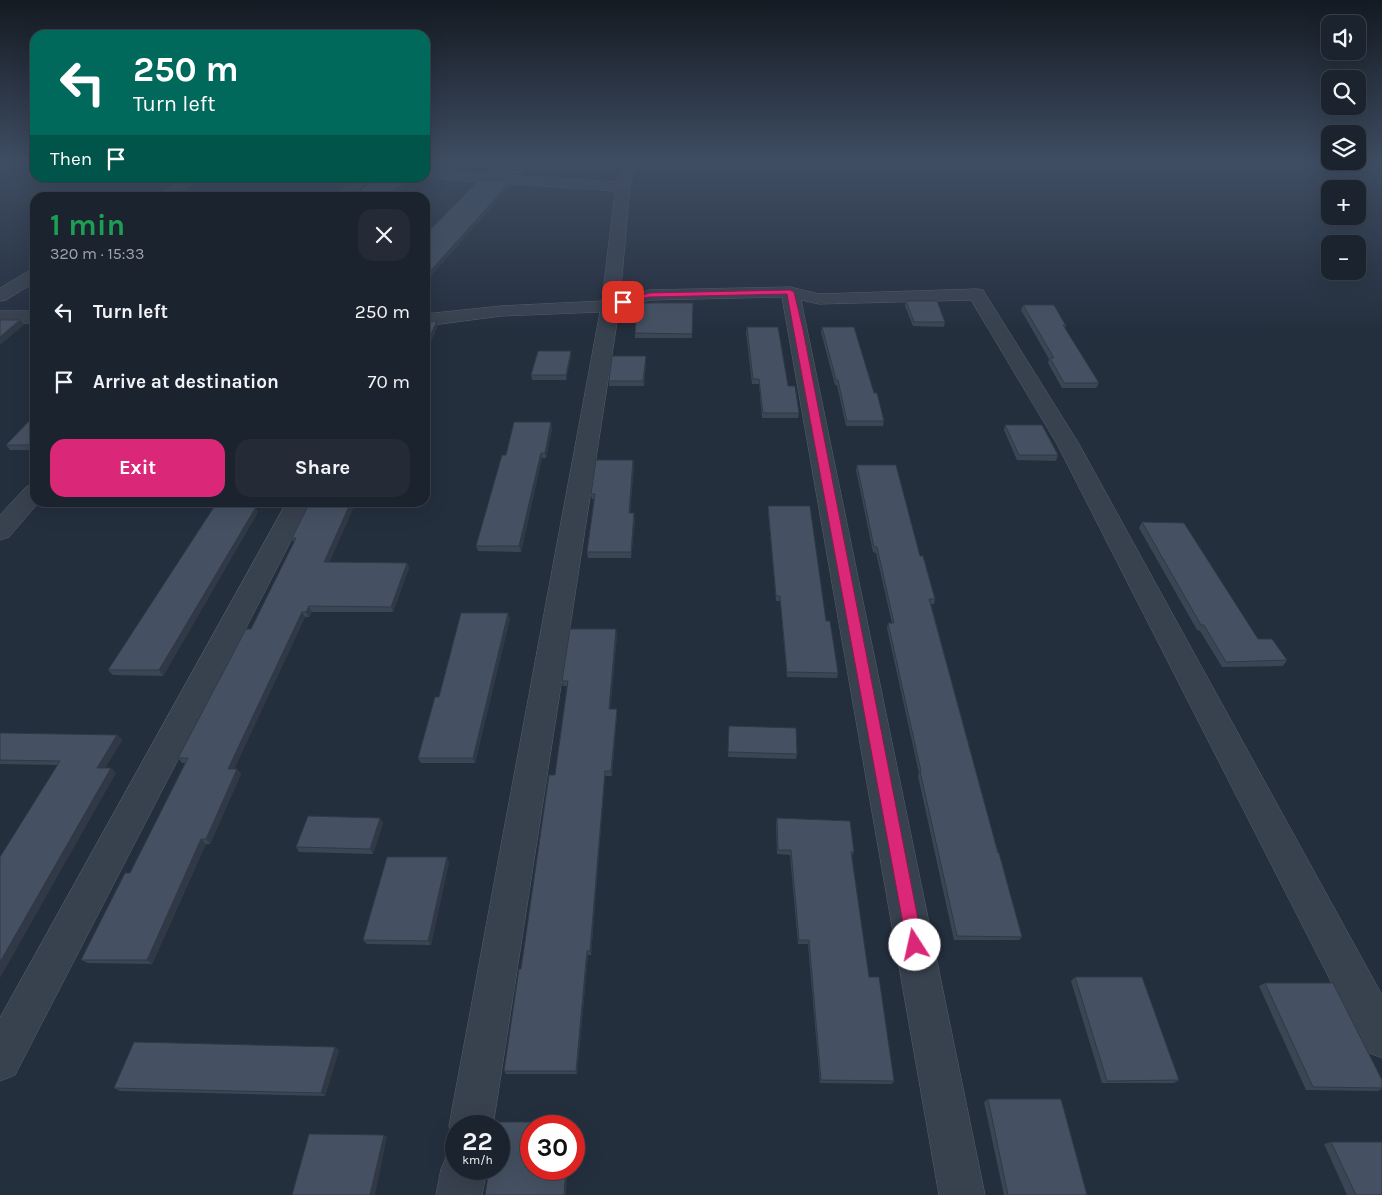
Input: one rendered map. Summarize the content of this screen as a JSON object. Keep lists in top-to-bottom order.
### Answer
{
  "page": {
    "map_buttons": ["+", "−"],
    "turn": ["250 m", "Turn left"],
    "then": "Then",
    "heading": ["1 min", "320 m · 15:33"],
    "list": [
      {
        "name": "Turn left",
        "value": "250 m"
      },
      {
        "name": "Arrive at destination",
        "value": "70 m"
      }
    ],
    "buttons": ["Exit", "Share"],
    "speed": "22 km/h",
    "limit": "30"
  }
}
